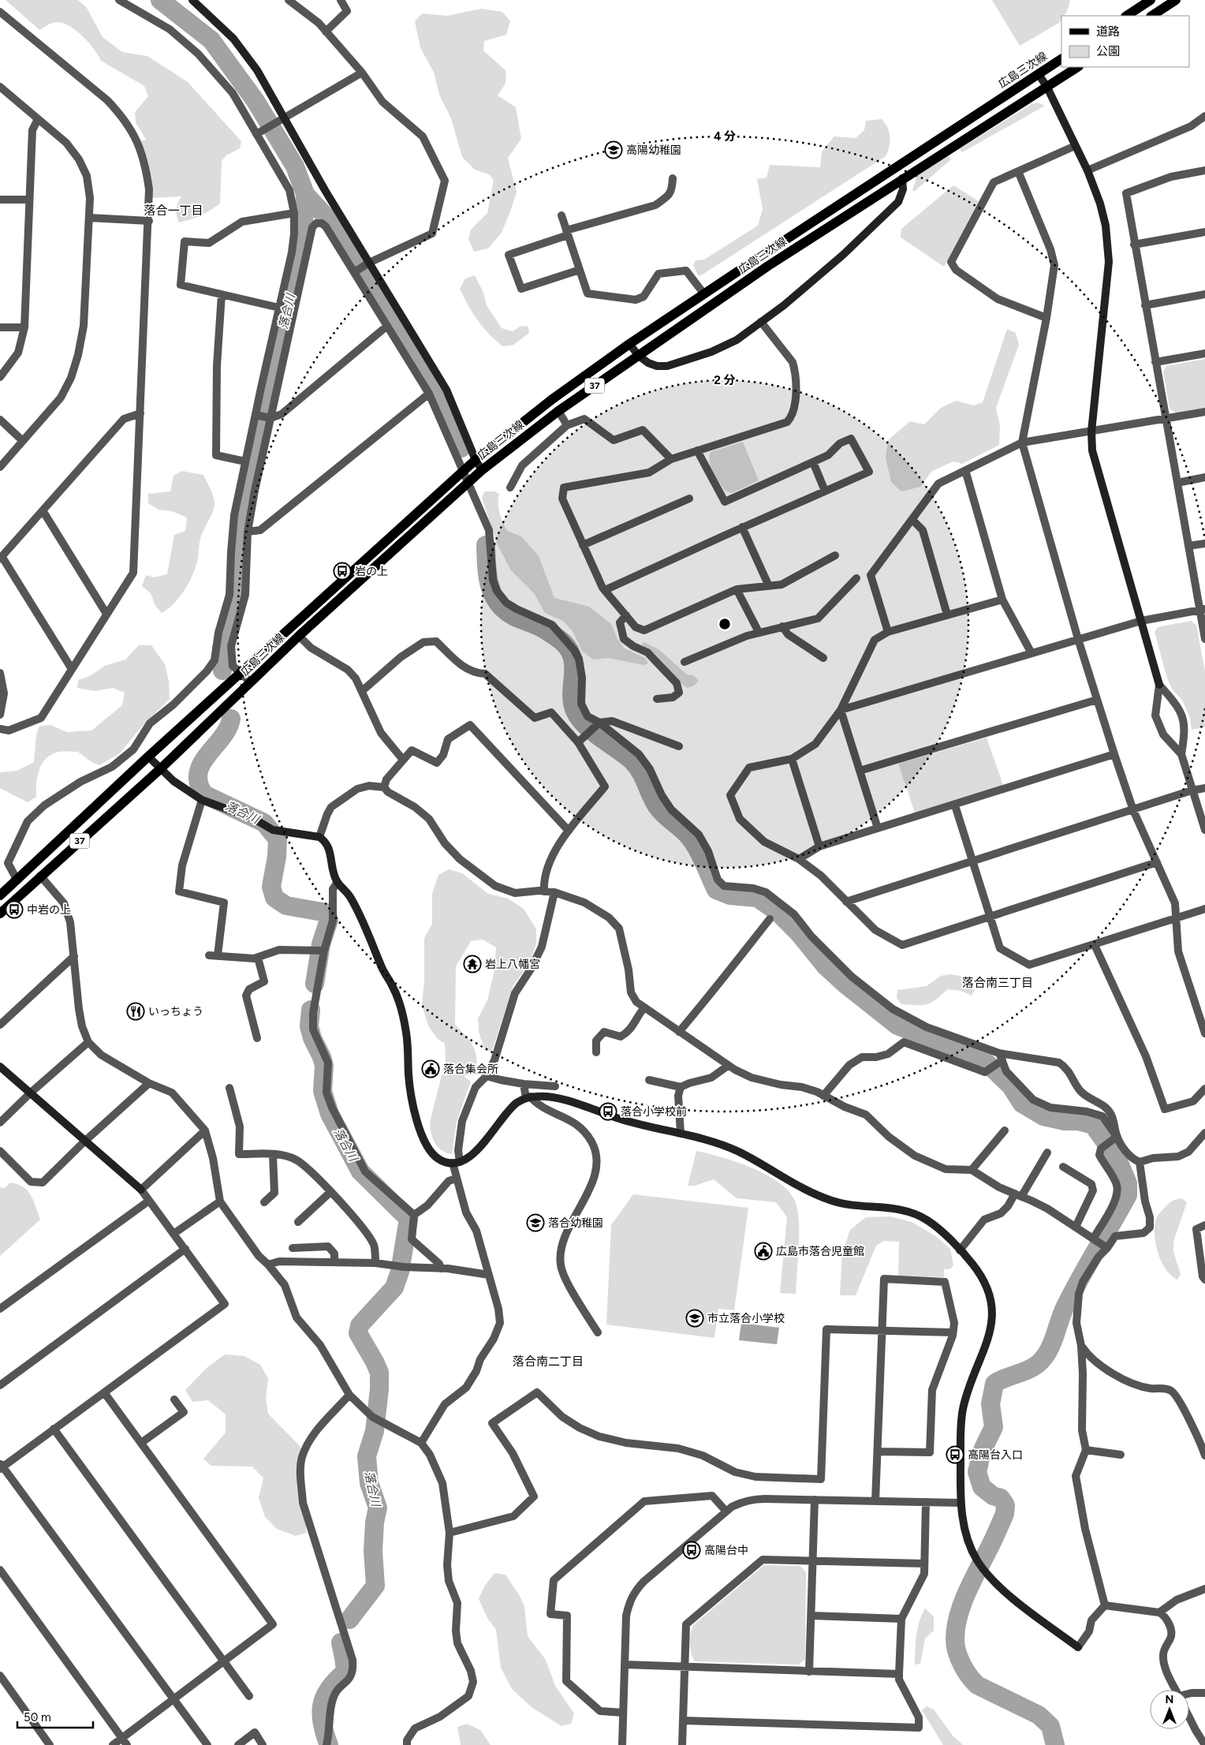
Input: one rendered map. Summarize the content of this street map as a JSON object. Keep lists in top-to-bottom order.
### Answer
{
  "streets": {
    "main road": ["広島三次線", "37"]
  },
  "districts": ["落合一丁目", "落合南三丁目", "落合南二丁目"],
  "water": ["落合川"],
  "places": {
    "school or university": ["高陽幼稚園", "落合幼稚園", "市立落合小学校"],
    "bus stop": [
      "岩の上",
      "中岩の上",
      "落合小学校前",
      "高陽台入口",
      "高陽台中"
    ],
    "temple": ["岩上八幡宮"],
    "restaurant": ["いっちょう"],
    "public building": ["落合集会所", "広島市落合児童館"]
  },
  "legend": ["道路", "公園"],
  "scale_bar": "50 m",
  "north": "top",
  "rings": ["4 分", "2 分"]
}
